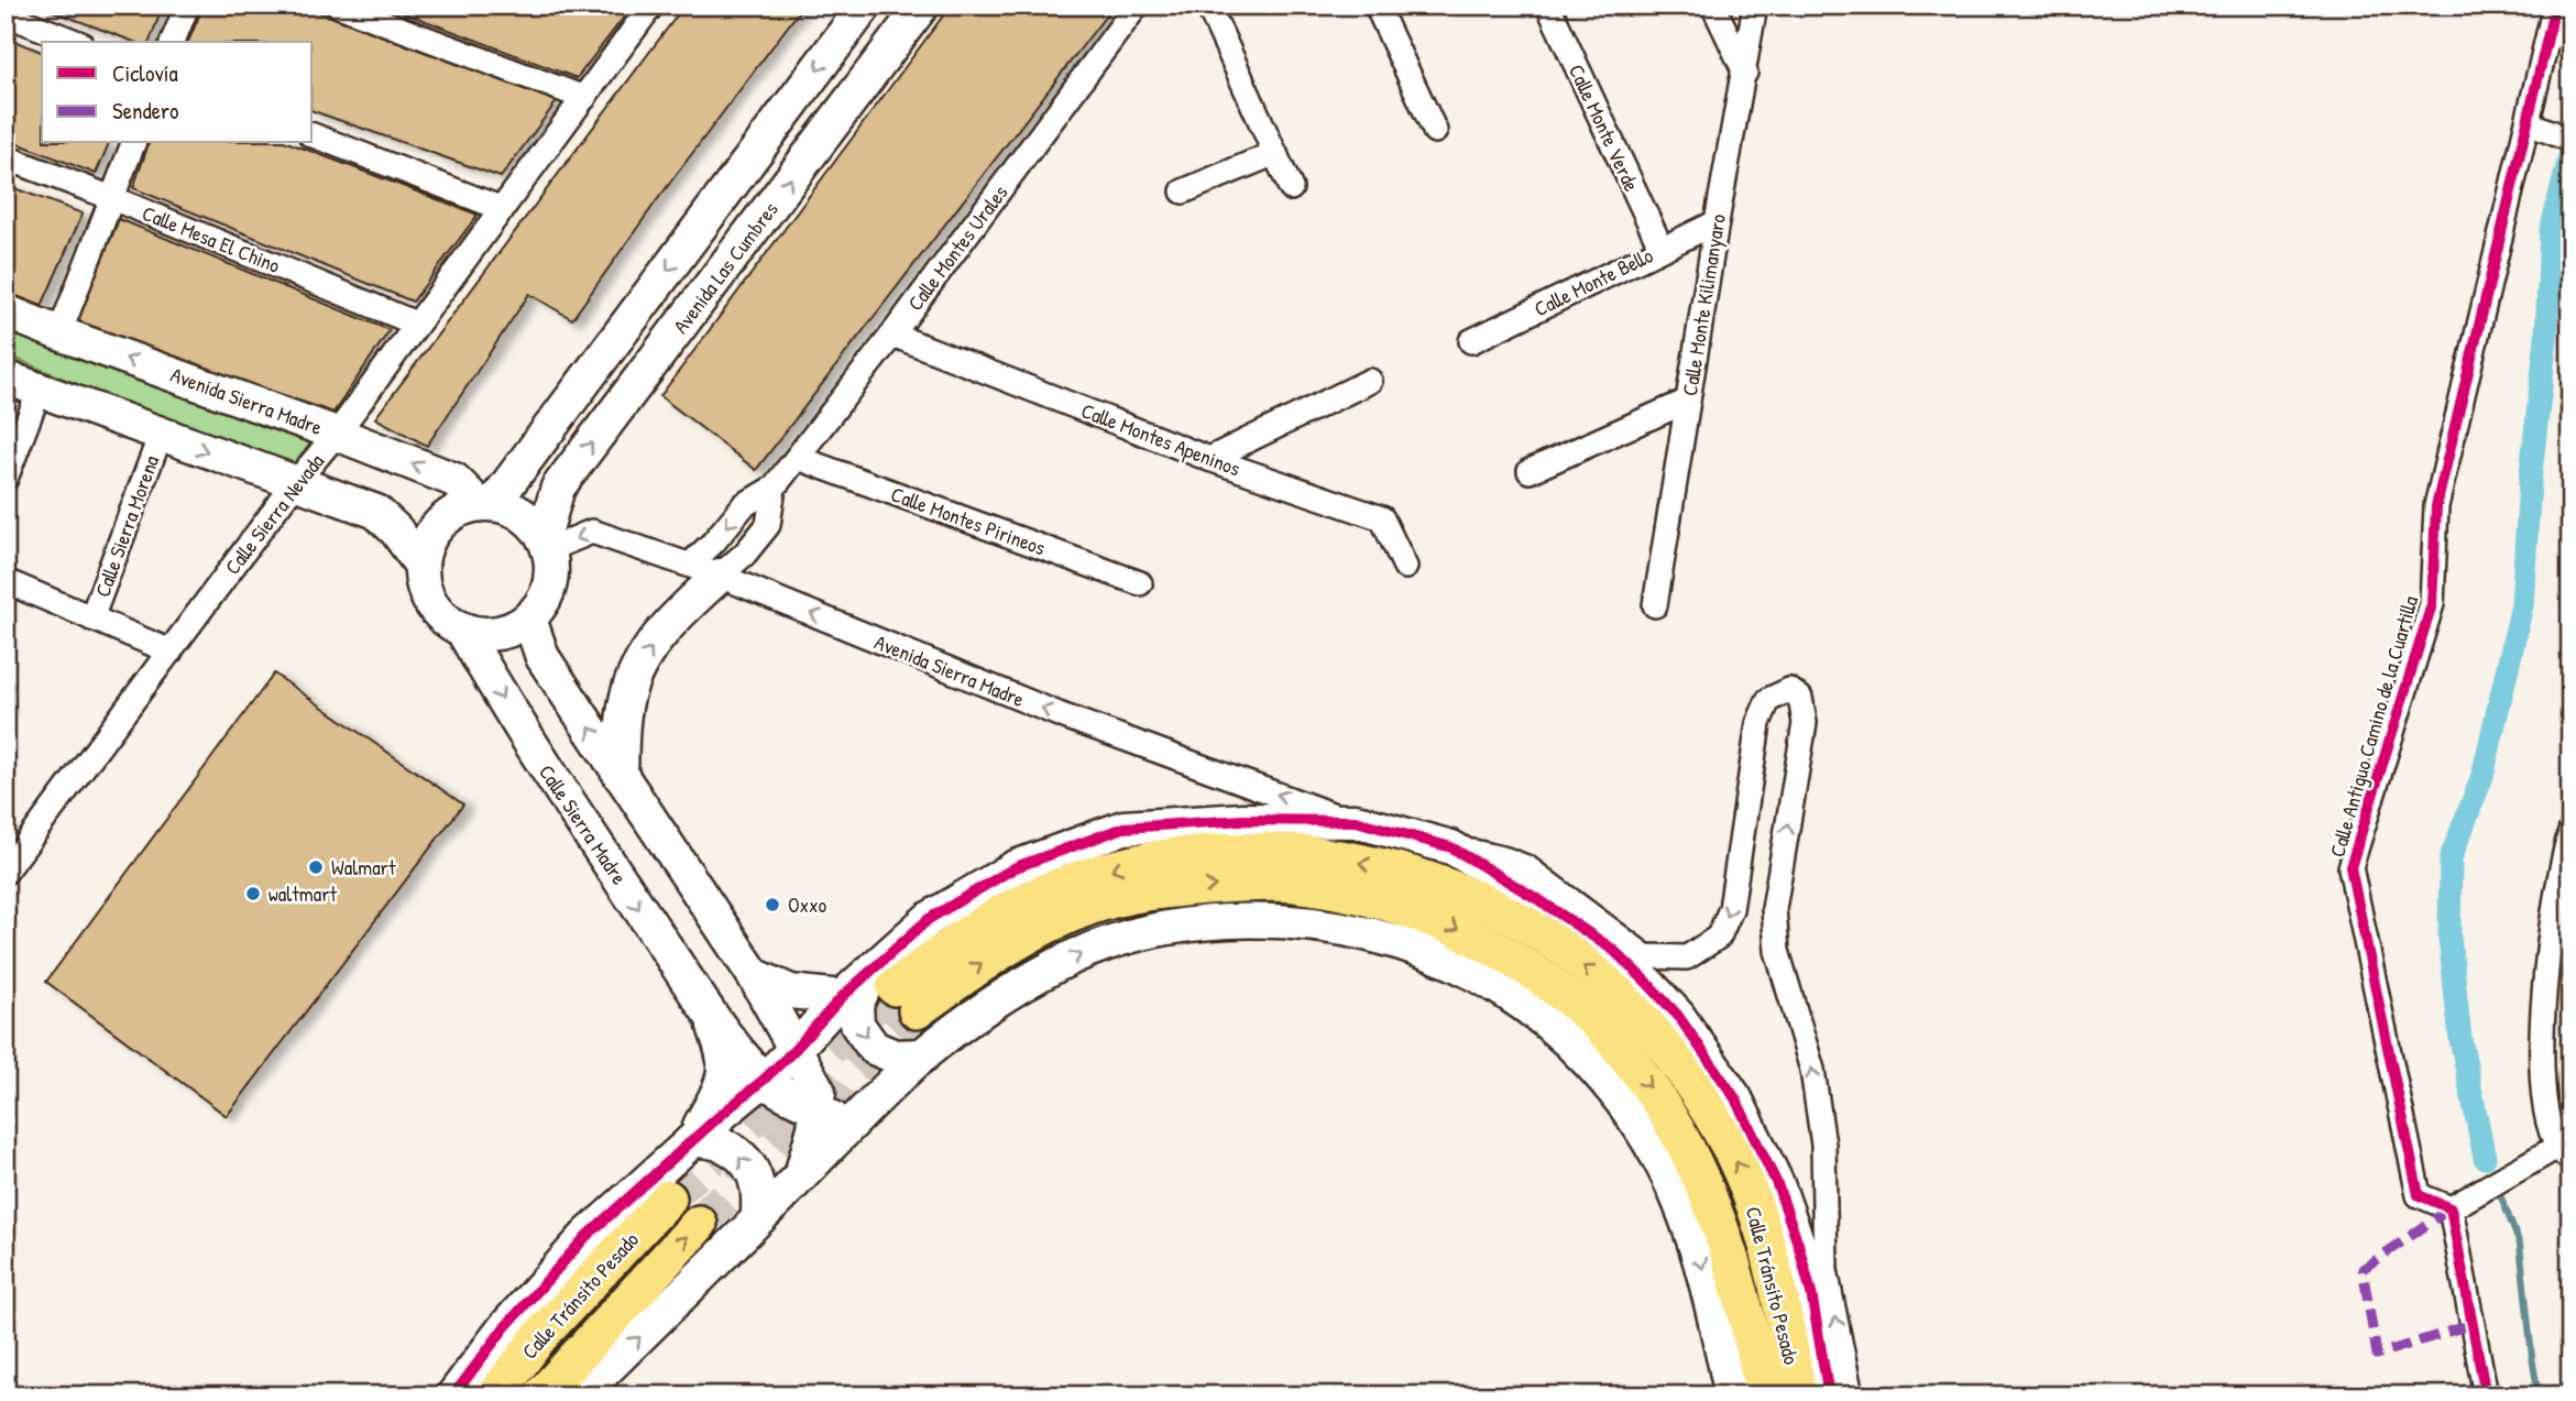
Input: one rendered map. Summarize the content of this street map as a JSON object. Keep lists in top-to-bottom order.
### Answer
{
  "streets": {
    "main road": ["Calle Tránsito Pesado"],
    "street": [
      "Calle Monte Verde",
      "Calle Mesa El Chino",
      "Calle Montes Urales",
      "Avenida Las Cumbres",
      "Calle Monte Bello",
      "Calle Monte Kilimanyaro",
      "Avenida Sierra Madre",
      "Calle Montes Apeninos",
      "Calle Sierra Nevada",
      "Calle Montes Pirineos",
      "Calle Sierra Morena",
      "Calle Antiguo Camino de la Cuartilla",
      "Calle Sierra Madre"
    ]
  },
  "crossings": [
    ["Calle Monte Verde", "Calle Monte Bello"],
    ["Calle Mesa El Chino", "Calle Sierra Nevada"],
    ["Calle Montes Urales", "Avenida Sierra Madre"],
    ["Calle Montes Urales", "Calle Montes Apeninos"],
    ["Calle Montes Urales", "Calle Montes Pirineos"],
    ["Avenida Las Cumbres", "Avenida Sierra Madre"],
    ["Avenida Las Cumbres", "Calle Sierra Madre"],
    ["Calle Monte Bello", "Calle Monte Kilimanyaro"],
    ["Avenida Sierra Madre", "Calle Sierra Nevada"],
    ["Avenida Sierra Madre", "Calle Sierra Madre"]
  ],
  "places": ["Walmart", "waltmart", "Oxxo"],
  "legend": ["Ciclovía", "Sendero"]
}
